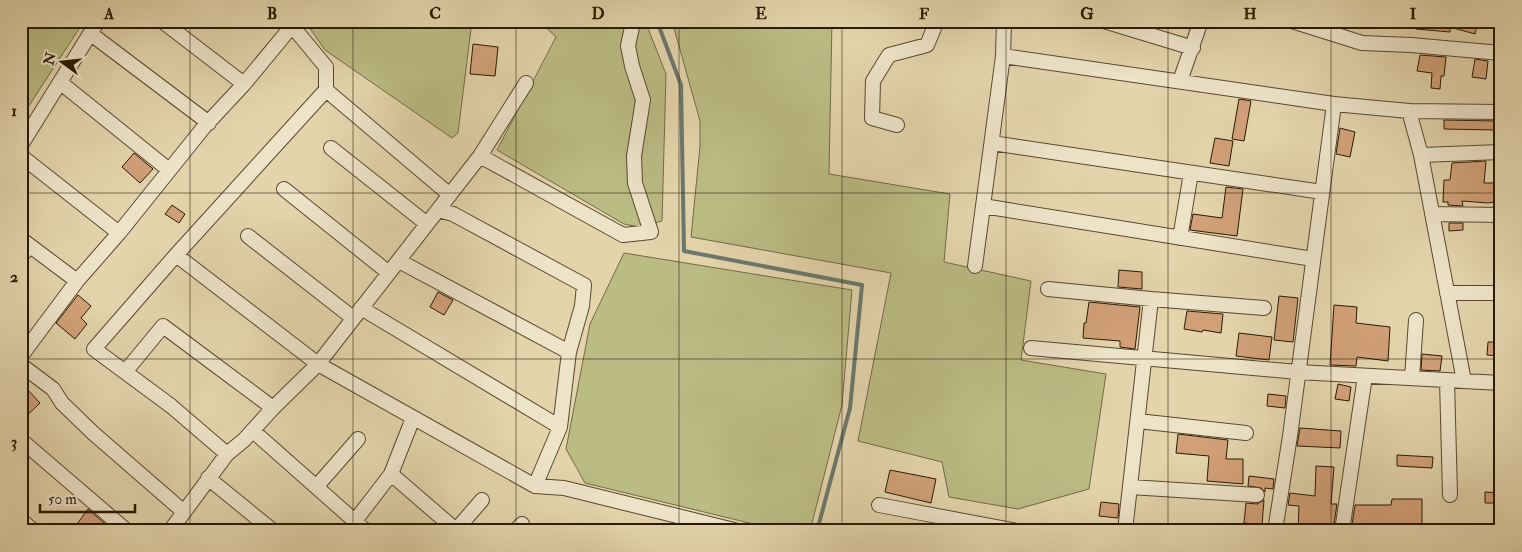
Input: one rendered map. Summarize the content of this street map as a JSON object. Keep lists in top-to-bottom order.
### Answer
{
  "scale_bar": "50 m",
  "north": "left",
  "grid": {
    "columns": [
      "A",
      "B",
      "C",
      "D",
      "E",
      "F",
      "G",
      "H",
      "I"
    ],
    "rows": ["1", "2", "3"]
  }
}
